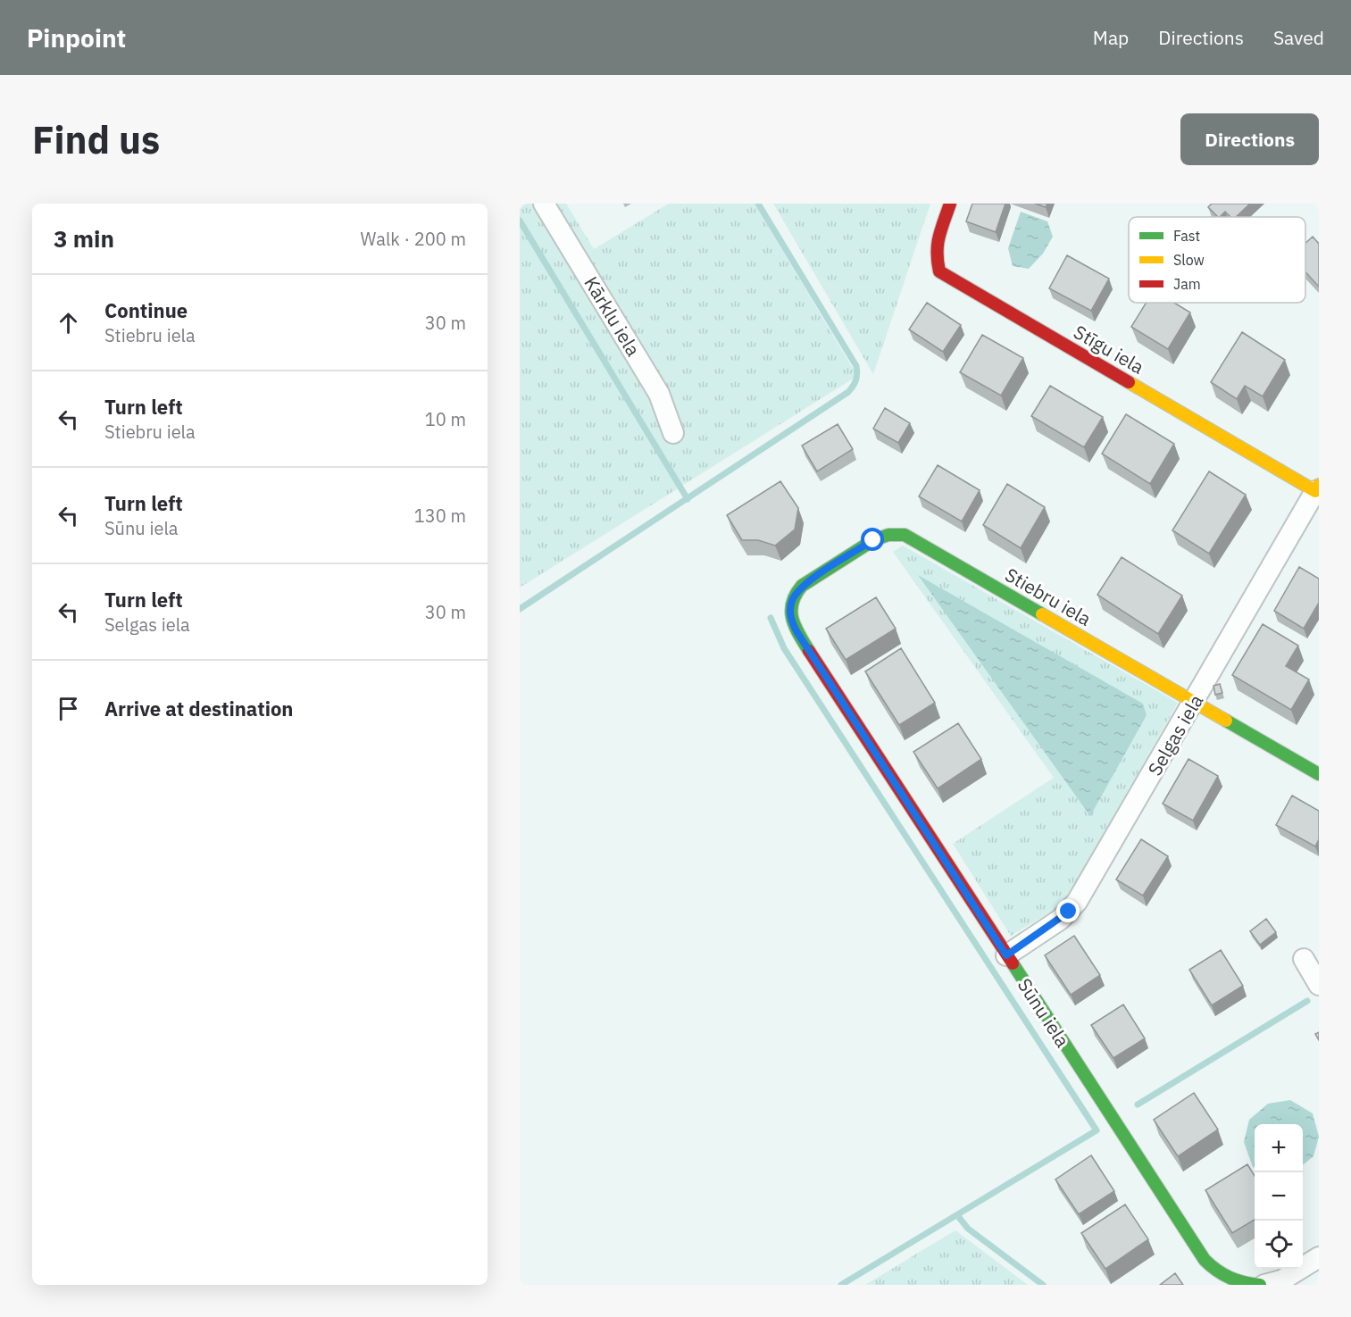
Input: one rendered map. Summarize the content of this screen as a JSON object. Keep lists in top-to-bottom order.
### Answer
{
  "streets": {
    "street": [
      "Kārklu iela",
      "Stīgu iela",
      "Stiebru iela",
      "Selgas iela",
      "Sūnu iela"
    ]
  },
  "crossings": [
    ["Stīgu iela", "Selgas iela"],
    ["Stiebru iela", "Selgas iela"],
    ["Stiebru iela", "Sūnu iela"],
    ["Selgas iela", "Sūnu iela"]
  ],
  "legend": ["Fast", "Slow", "Jam"],
  "page": {
    "header": "Pinpoint",
    "nav": ["Map", "Directions", "Saved"],
    "buttons": "Directions",
    "title": "Find us",
    "heading": ["3 min", "Walk · 200 m"],
    "list": [
      ["Continue", "Stiebru iela", "30 m"],
      ["Turn left", "Stiebru iela", "10 m"],
      ["Turn left", "Sūnu iela", "130 m"],
      ["Turn left", "Selgas iela", "30 m"],
      "Arrive at destination"
    ],
    "map_buttons": ["+", "−"]
  }
}
